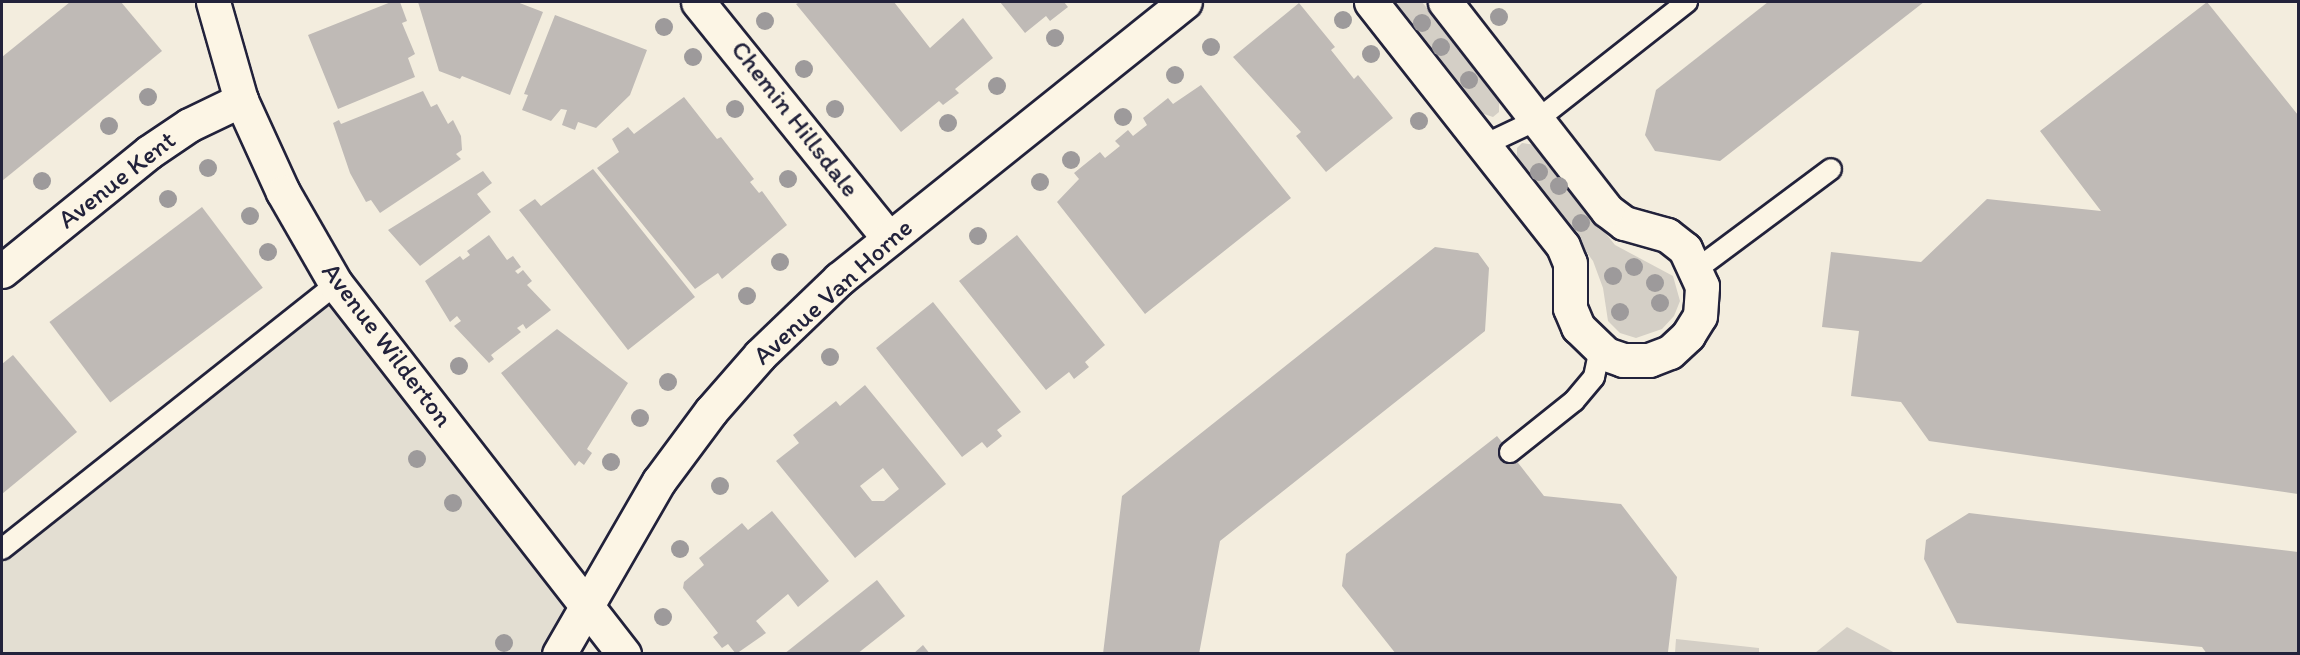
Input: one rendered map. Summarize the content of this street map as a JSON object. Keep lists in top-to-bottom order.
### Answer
{
  "streets": {
    "street": [
      "Chemin Hillsdale",
      "Avenue Kent",
      "Avenue Van Horne",
      "Avenue Wilderton"
    ]
  },
  "crossings": [
    ["Chemin Hillsdale", "Avenue Van Horne"],
    ["Avenue Kent", "Avenue Wilderton"],
    ["Avenue Van Horne", "Avenue Wilderton"]
  ]
}
